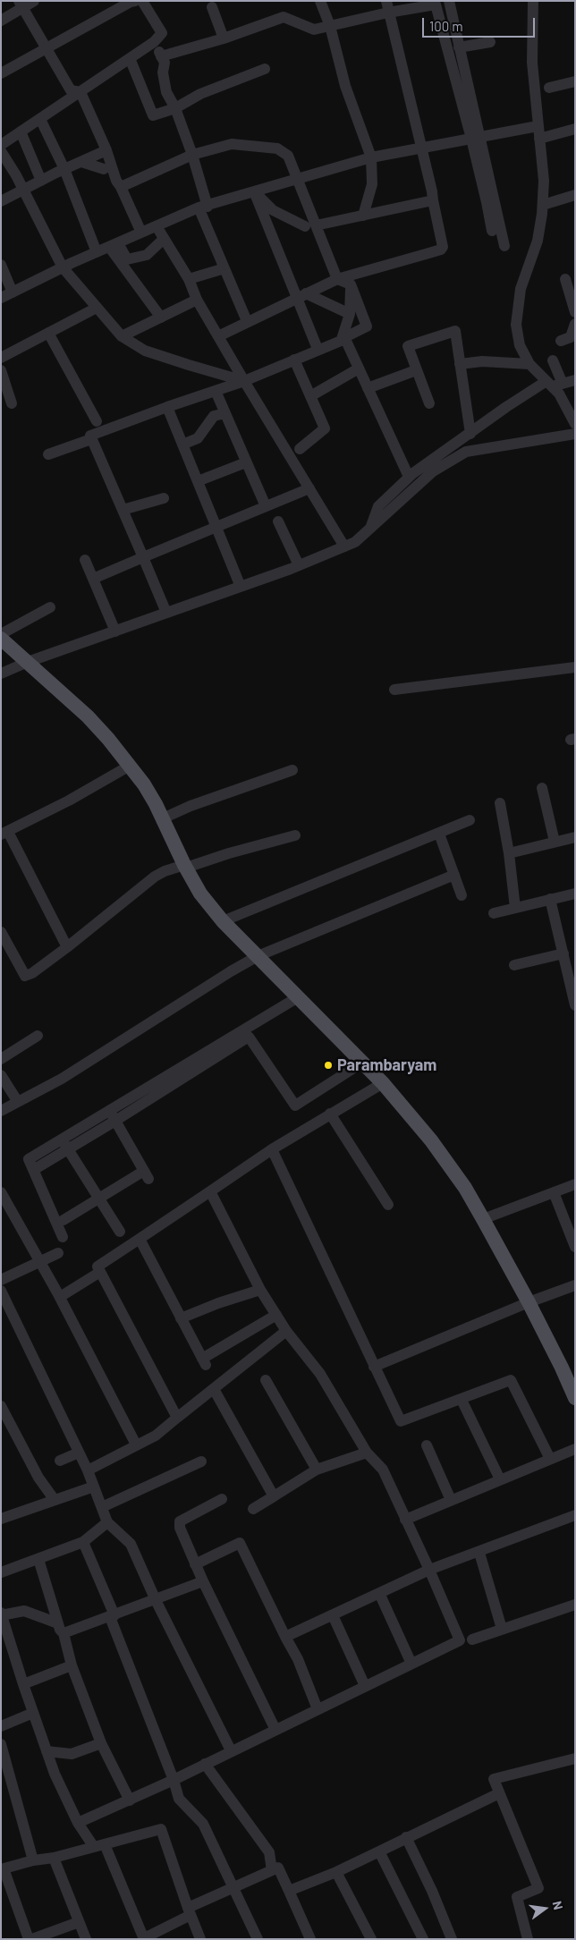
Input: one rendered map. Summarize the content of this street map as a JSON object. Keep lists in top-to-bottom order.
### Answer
{
  "places": ["Parambaryam"],
  "scale_bar": "100 m",
  "north": "right"
}
